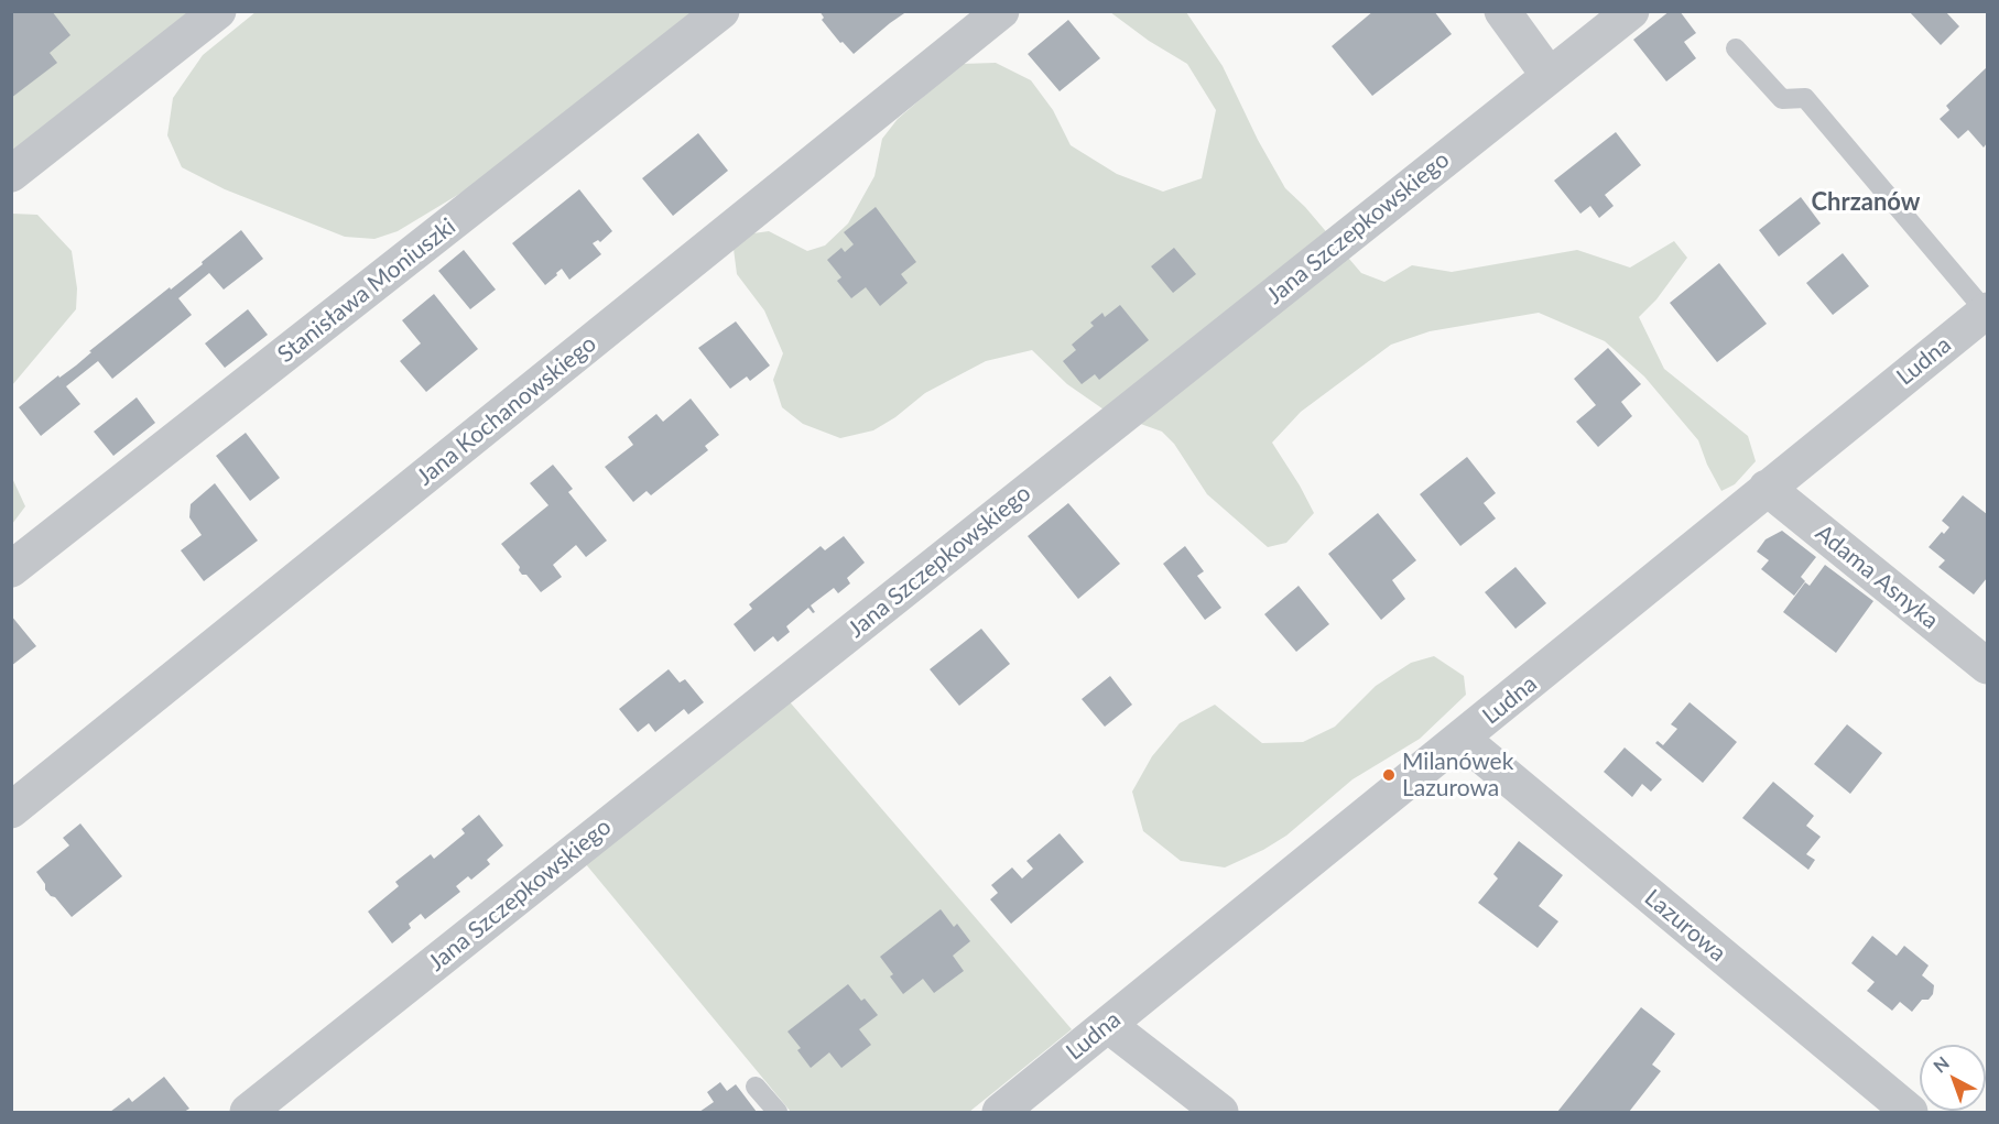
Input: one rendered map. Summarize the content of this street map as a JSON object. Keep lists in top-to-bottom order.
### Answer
{
  "streets": {
    "street": [
      "Jana Szczepkowskiego",
      "Stanisława Moniuszki",
      "Ludna",
      "Jana Kochanowskiego",
      "Adama Asnyka",
      "Lazurowa"
    ]
  },
  "crossings": [
    ["Ludna", "Adama Asnyka"],
    ["Ludna", "Lazurowa"]
  ],
  "districts": ["Chrzanów"],
  "places": ["Milanówek Lazurowa"],
  "north": "top left"
}
